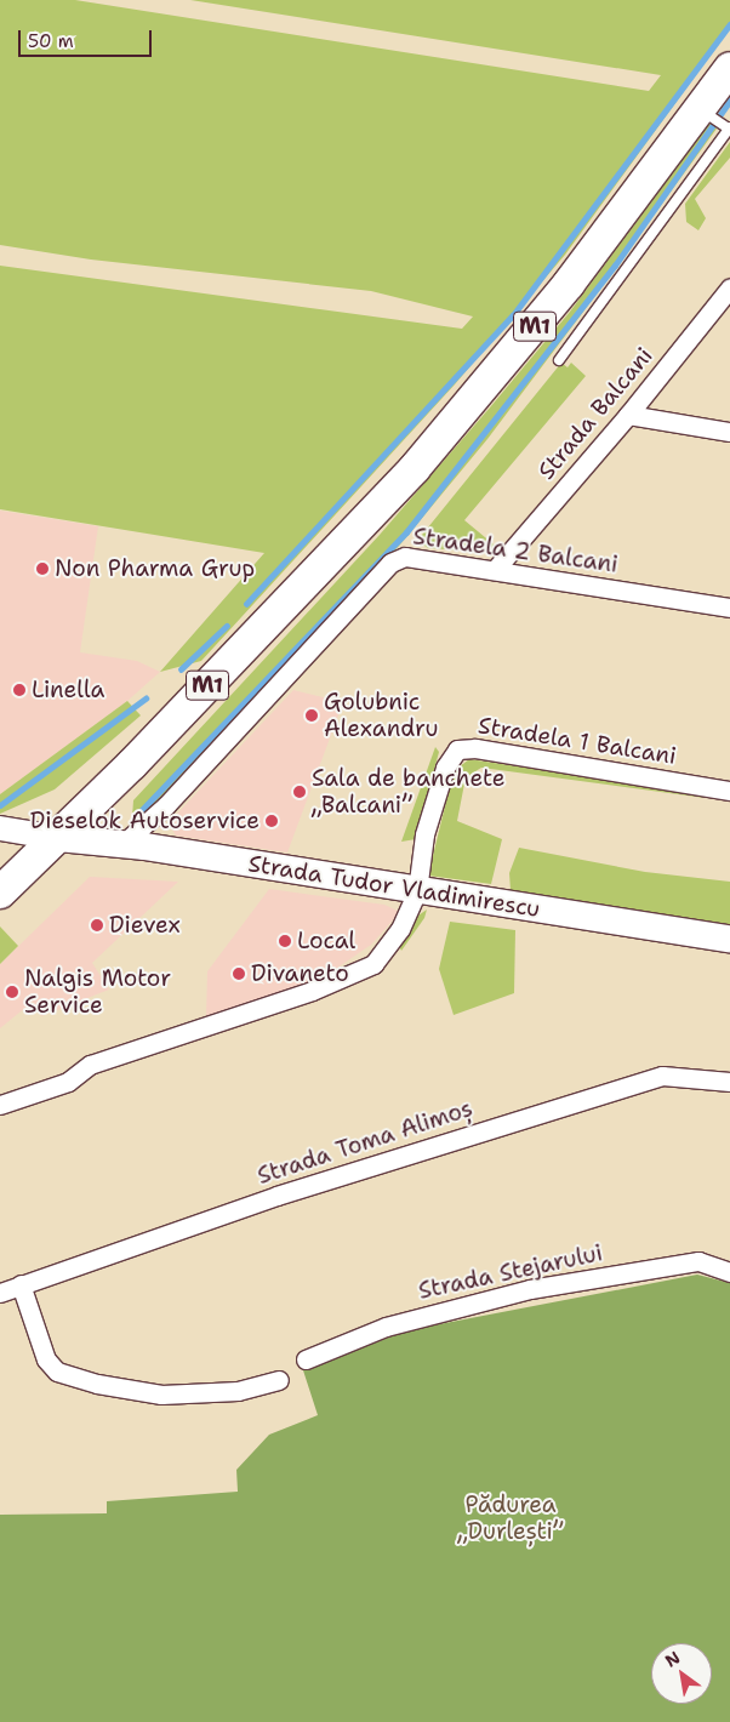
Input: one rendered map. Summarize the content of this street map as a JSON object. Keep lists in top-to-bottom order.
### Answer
{
  "streets": {
    "highway": ["M1"],
    "main road": ["Strada Tudor Vladimirescu"],
    "street": [
      "Strada Balcani",
      "Stradela 2 Balcani",
      "Stradela 1 Balcani",
      "Strada Toma Alimoș",
      "Strada Stejarului"
    ]
  },
  "crossings": [
    ["M1", "Strada Tudor Vladimirescu"],
    ["Strada Balcani", "Stradela 2 Balcani"],
    ["Stradela 2 Balcani", "Strada Tudor Vladimirescu"],
    ["Stradela 1 Balcani", "Strada Tudor Vladimirescu"]
  ],
  "parks": ["Pădurea „Durlești”"],
  "places": [
    "Non Pharma Grup",
    "Linella",
    "Golubnic Alexandru",
    "Sala de banchete „Balcani”",
    "Dieselok Autoservice",
    "Dievex",
    "Local",
    "Divaneto",
    "Nalgis Motor Service"
  ],
  "scale_bar": "50 m",
  "north": "top left"
}
